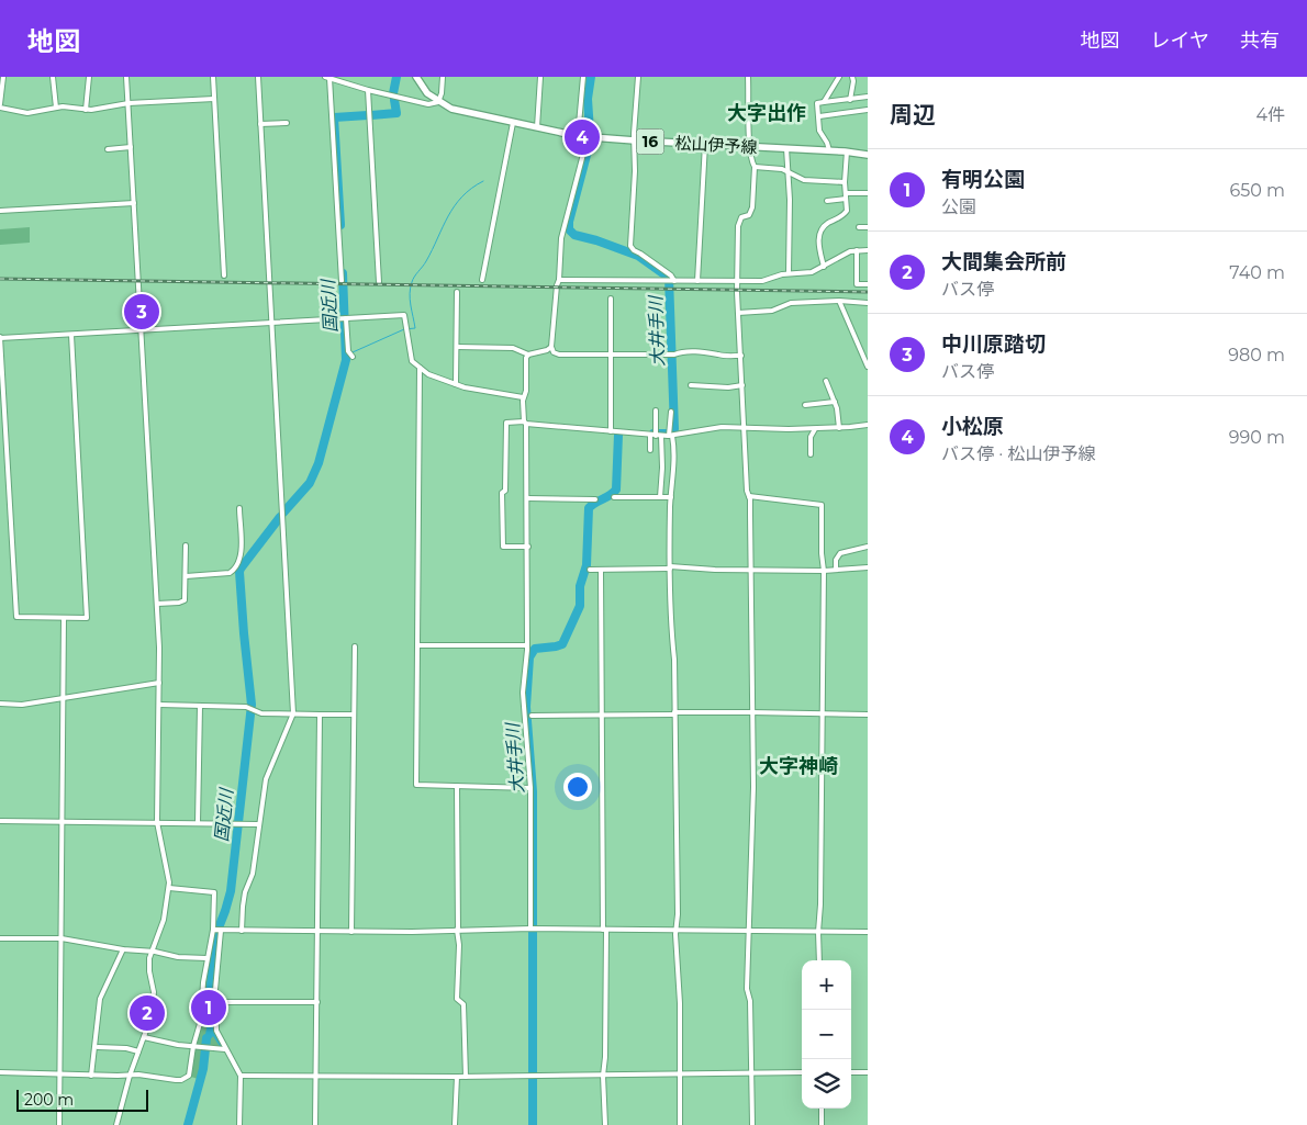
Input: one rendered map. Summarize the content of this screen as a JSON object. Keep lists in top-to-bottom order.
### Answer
{
  "streets": {
    "main road": ["16", "松山伊予線"]
  },
  "districts": ["大字出作", "大字神崎"],
  "water": ["国近川", "大井手川"],
  "scale_bar": "200 m",
  "page": {
    "header": "地図",
    "nav": ["地図", "レイヤ", "共有"],
    "heading": ["周辺", "4件"],
    "pins": [
      "4",
      "3",
      "1",
      "2"
    ],
    "list": [
      {
        "mark": "1",
        "name": "有明公園",
        "note": "公園",
        "value": "650 m"
      },
      {
        "mark": "2",
        "name": "大間集会所前",
        "note": "バス停",
        "value": "740 m"
      },
      {
        "mark": "3",
        "name": "中川原踏切",
        "note": "バス停",
        "value": "980 m"
      },
      {
        "mark": "4",
        "name": "小松原",
        "note": "バス停 · 松山伊予線",
        "value": "990 m"
      }
    ],
    "map_buttons": ["+", "−"],
    "scale": "200 m"
  }
}
